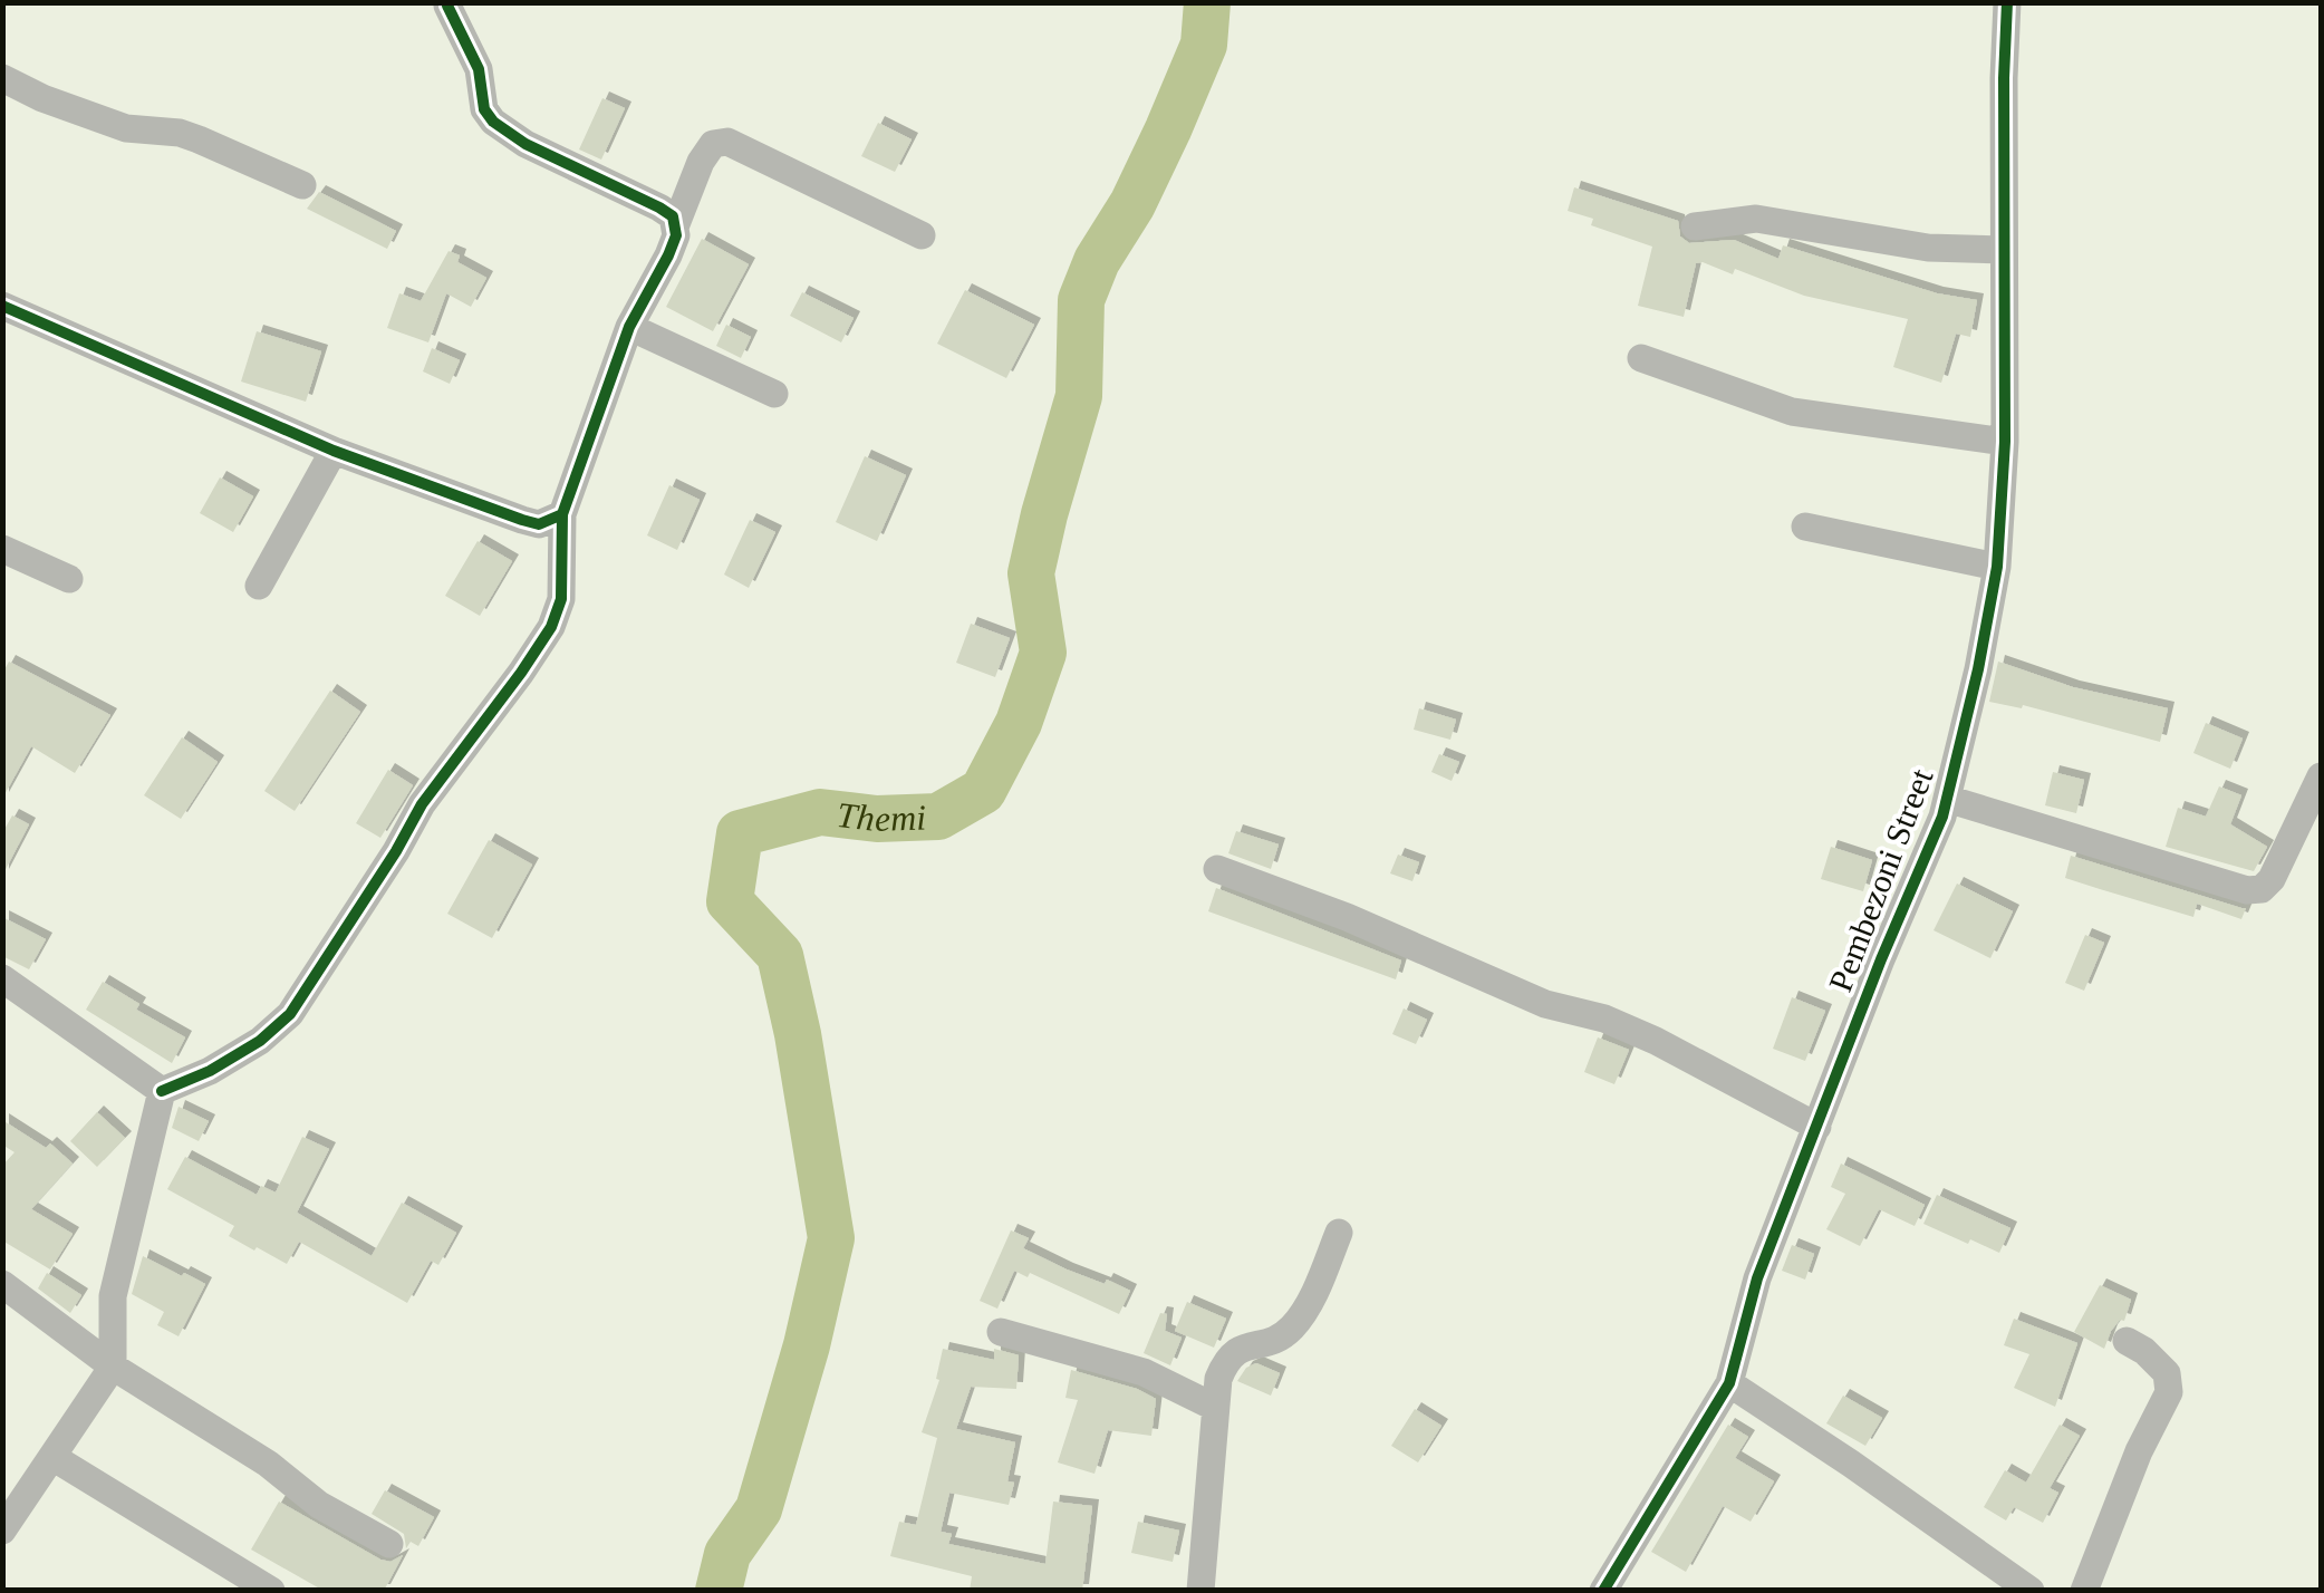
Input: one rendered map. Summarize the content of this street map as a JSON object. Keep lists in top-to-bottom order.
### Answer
{
  "streets": {
    "street": ["Pembezoni Street"]
  },
  "water": ["Themi"]
}
